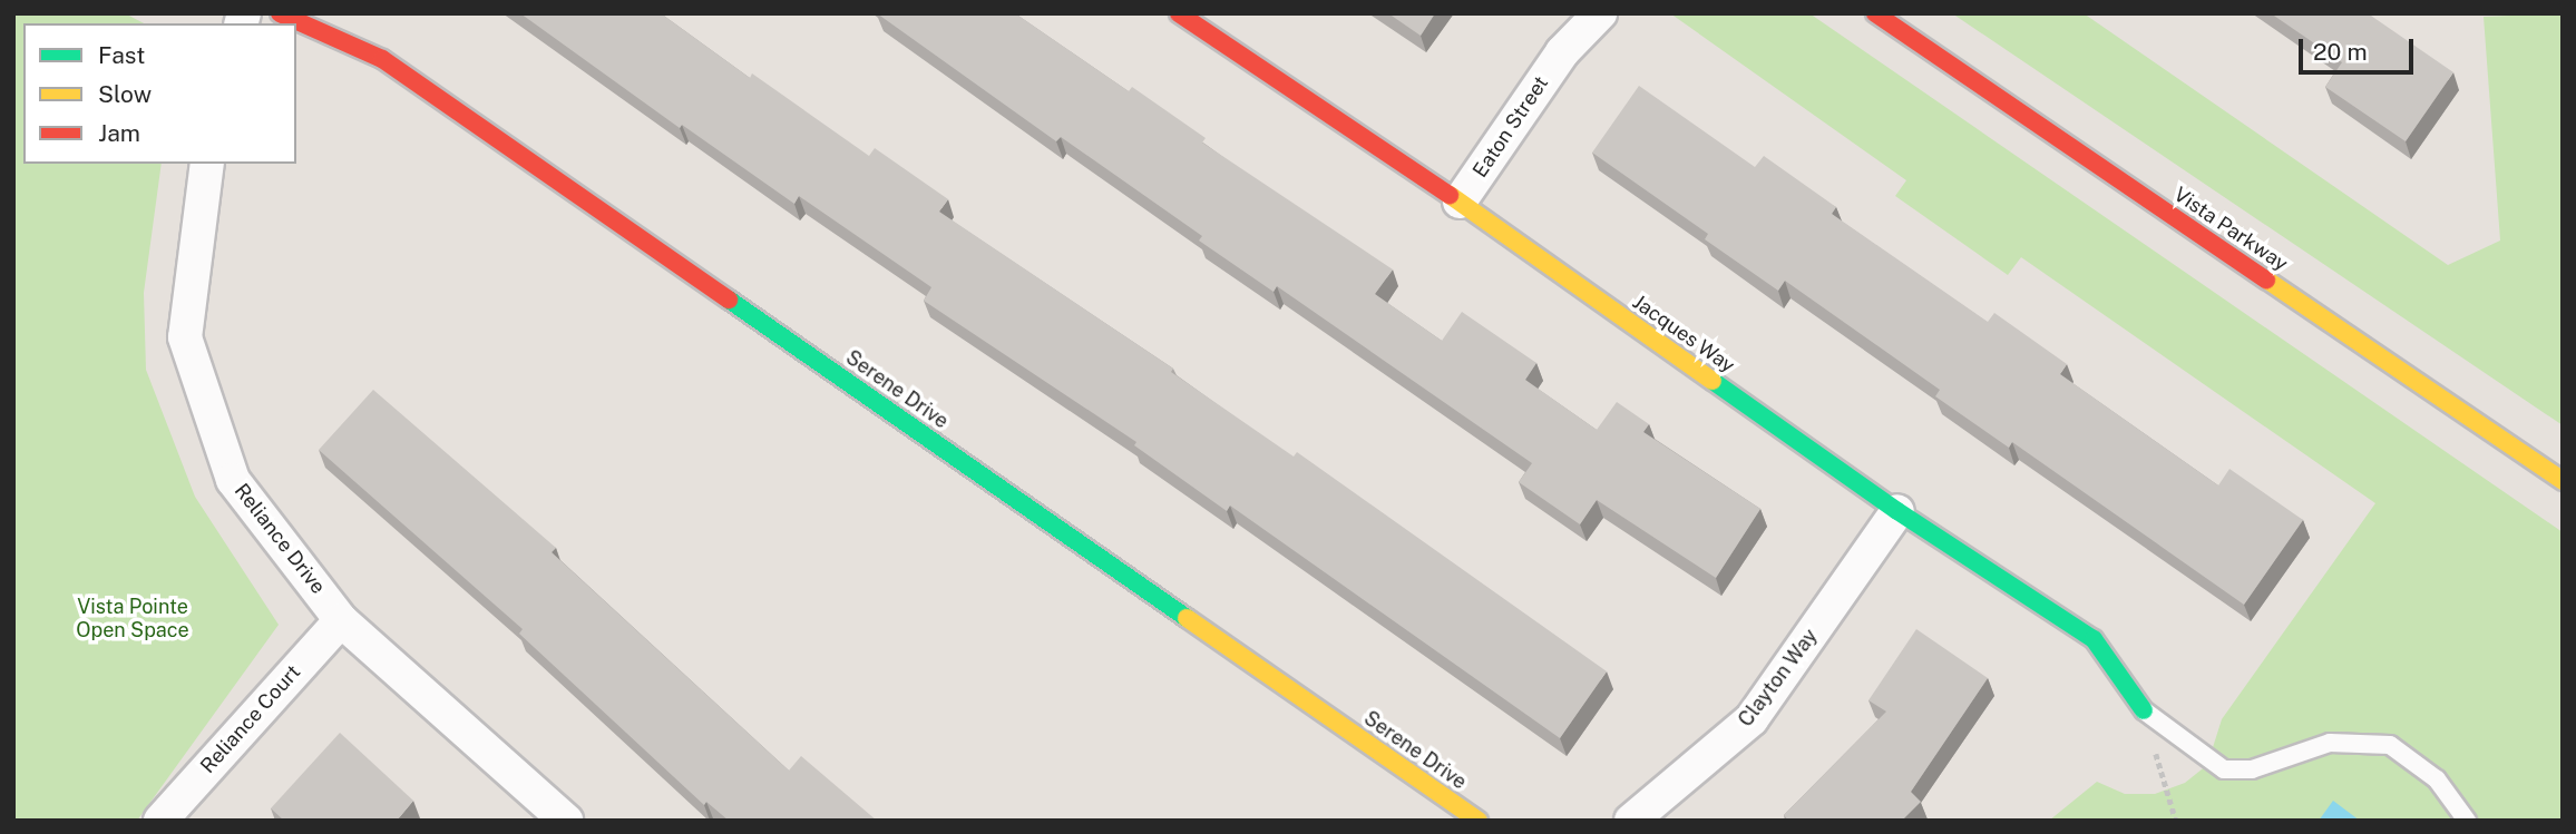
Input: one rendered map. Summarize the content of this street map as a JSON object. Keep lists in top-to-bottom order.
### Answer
{
  "streets": {
    "street": [
      "Eaton Street",
      "Vista Parkway",
      "Jacques Way",
      "Serene Drive",
      "Reliance Drive",
      "Clayton Way",
      "Reliance Court"
    ]
  },
  "crossings": [
    ["Eaton Street", "Jacques Way"],
    ["Jacques Way", "Clayton Way"],
    ["Reliance Drive", "Reliance Court"]
  ],
  "parks": ["Vista Pointe Open Space"],
  "legend": ["Fast", "Slow", "Jam"],
  "scale_bar": "20 m"
}
